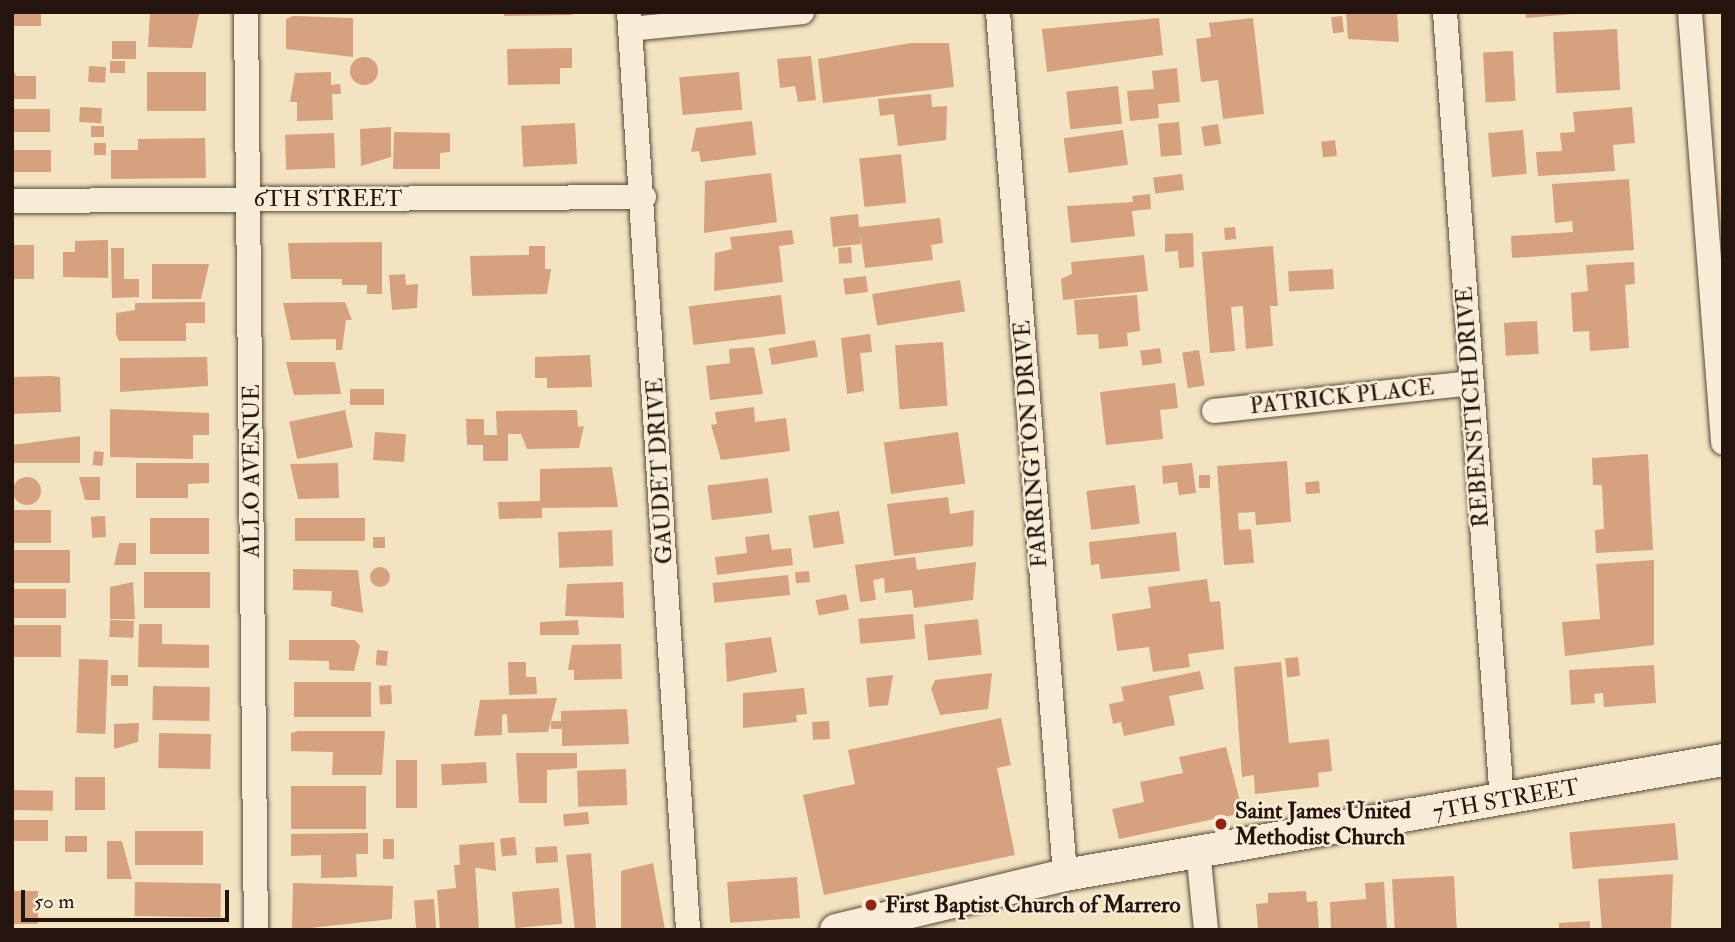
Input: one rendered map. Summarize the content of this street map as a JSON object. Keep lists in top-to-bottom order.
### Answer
{
  "streets": {
    "street": [
      "6TH STREET",
      "PATRICK PLACE",
      "REBENSTICH DRIVE",
      "FARRINGTON DRIVE",
      "ALLO AVENUE",
      "GAUDET DRIVE",
      "7TH STREET"
    ]
  },
  "crossings": [
    ["6TH STREET", "ALLO AVENUE"],
    ["6TH STREET", "GAUDET DRIVE"],
    ["PATRICK PLACE", "REBENSTICH DRIVE"],
    ["REBENSTICH DRIVE", "7TH STREET"],
    ["FARRINGTON DRIVE", "7TH STREET"]
  ],
  "places": ["Saint James United Methodist Church", "First Baptist Church of Marrero"],
  "scale_bar": "50 m"
}
